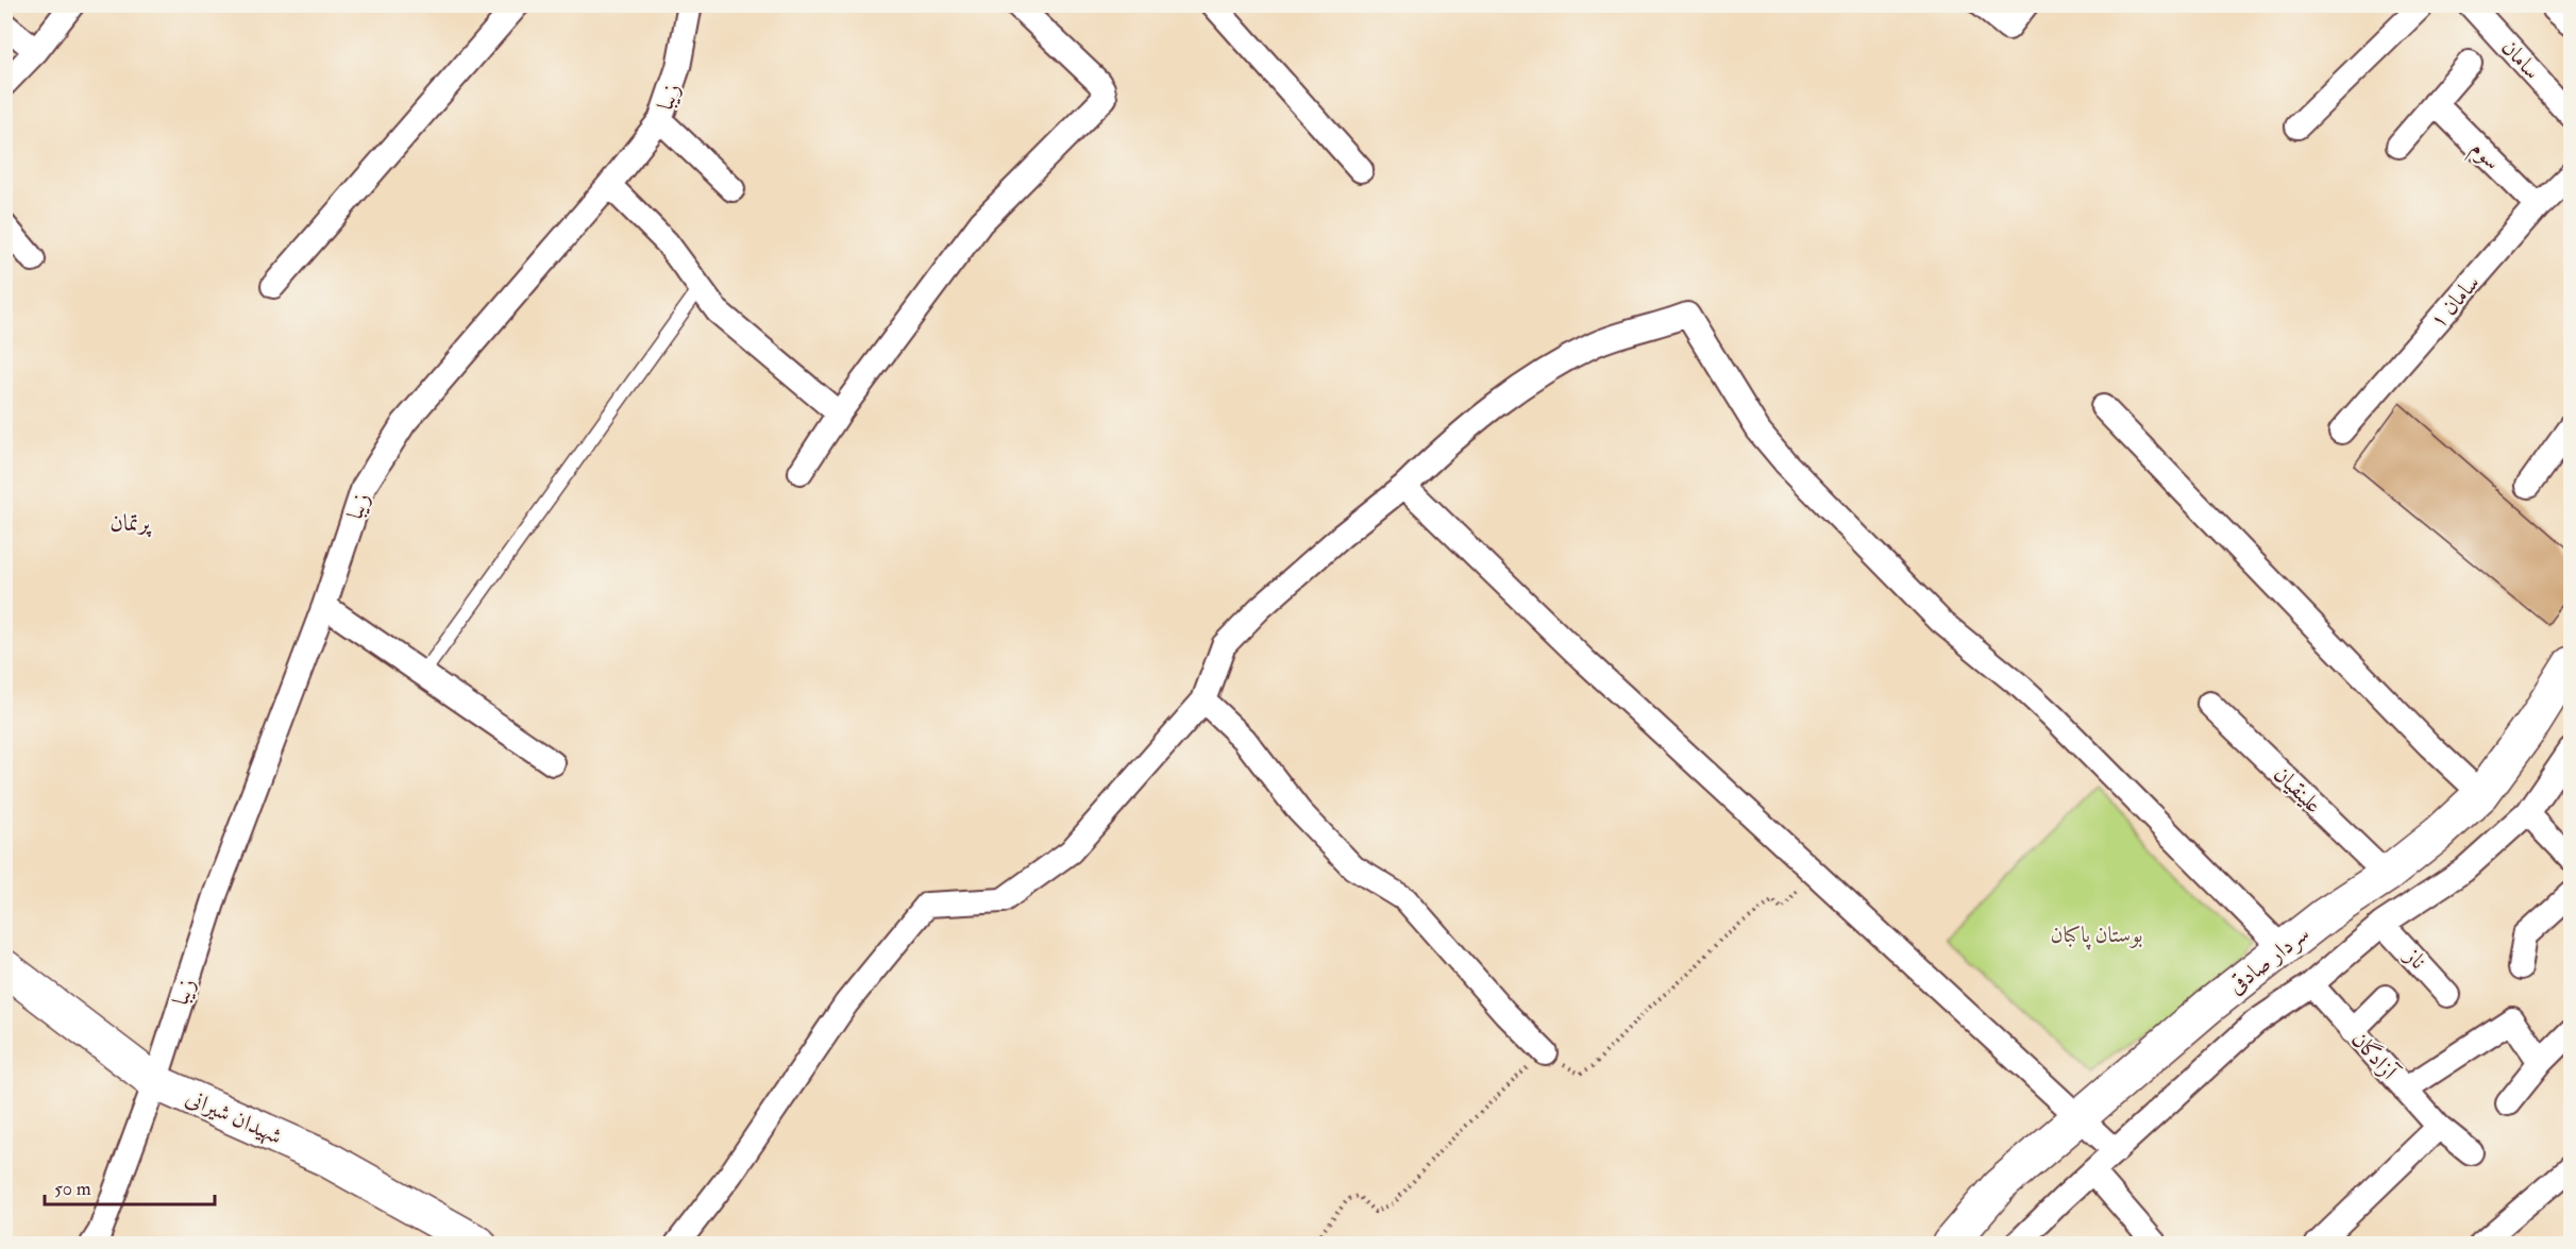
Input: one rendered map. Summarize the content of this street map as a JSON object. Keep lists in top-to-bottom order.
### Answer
{
  "streets": {
    "street": [
      "سامان",
      "زیبا",
      "سوم",
      "سامان ۱",
      "علینقیان",
      "ناز",
      "سردار صادقی",
      "آزادگان",
      "شهیدان شیرانی"
    ]
  },
  "crossings": [
    ["زیبا", "شهیدان شیرانی"],
    ["سوم", "سامان ۱"],
    ["علینقیان", "سردار صادقی"]
  ],
  "districts": ["پرتمان"],
  "parks": ["بوستان پاکبان"],
  "scale_bar": "50 m"
}
